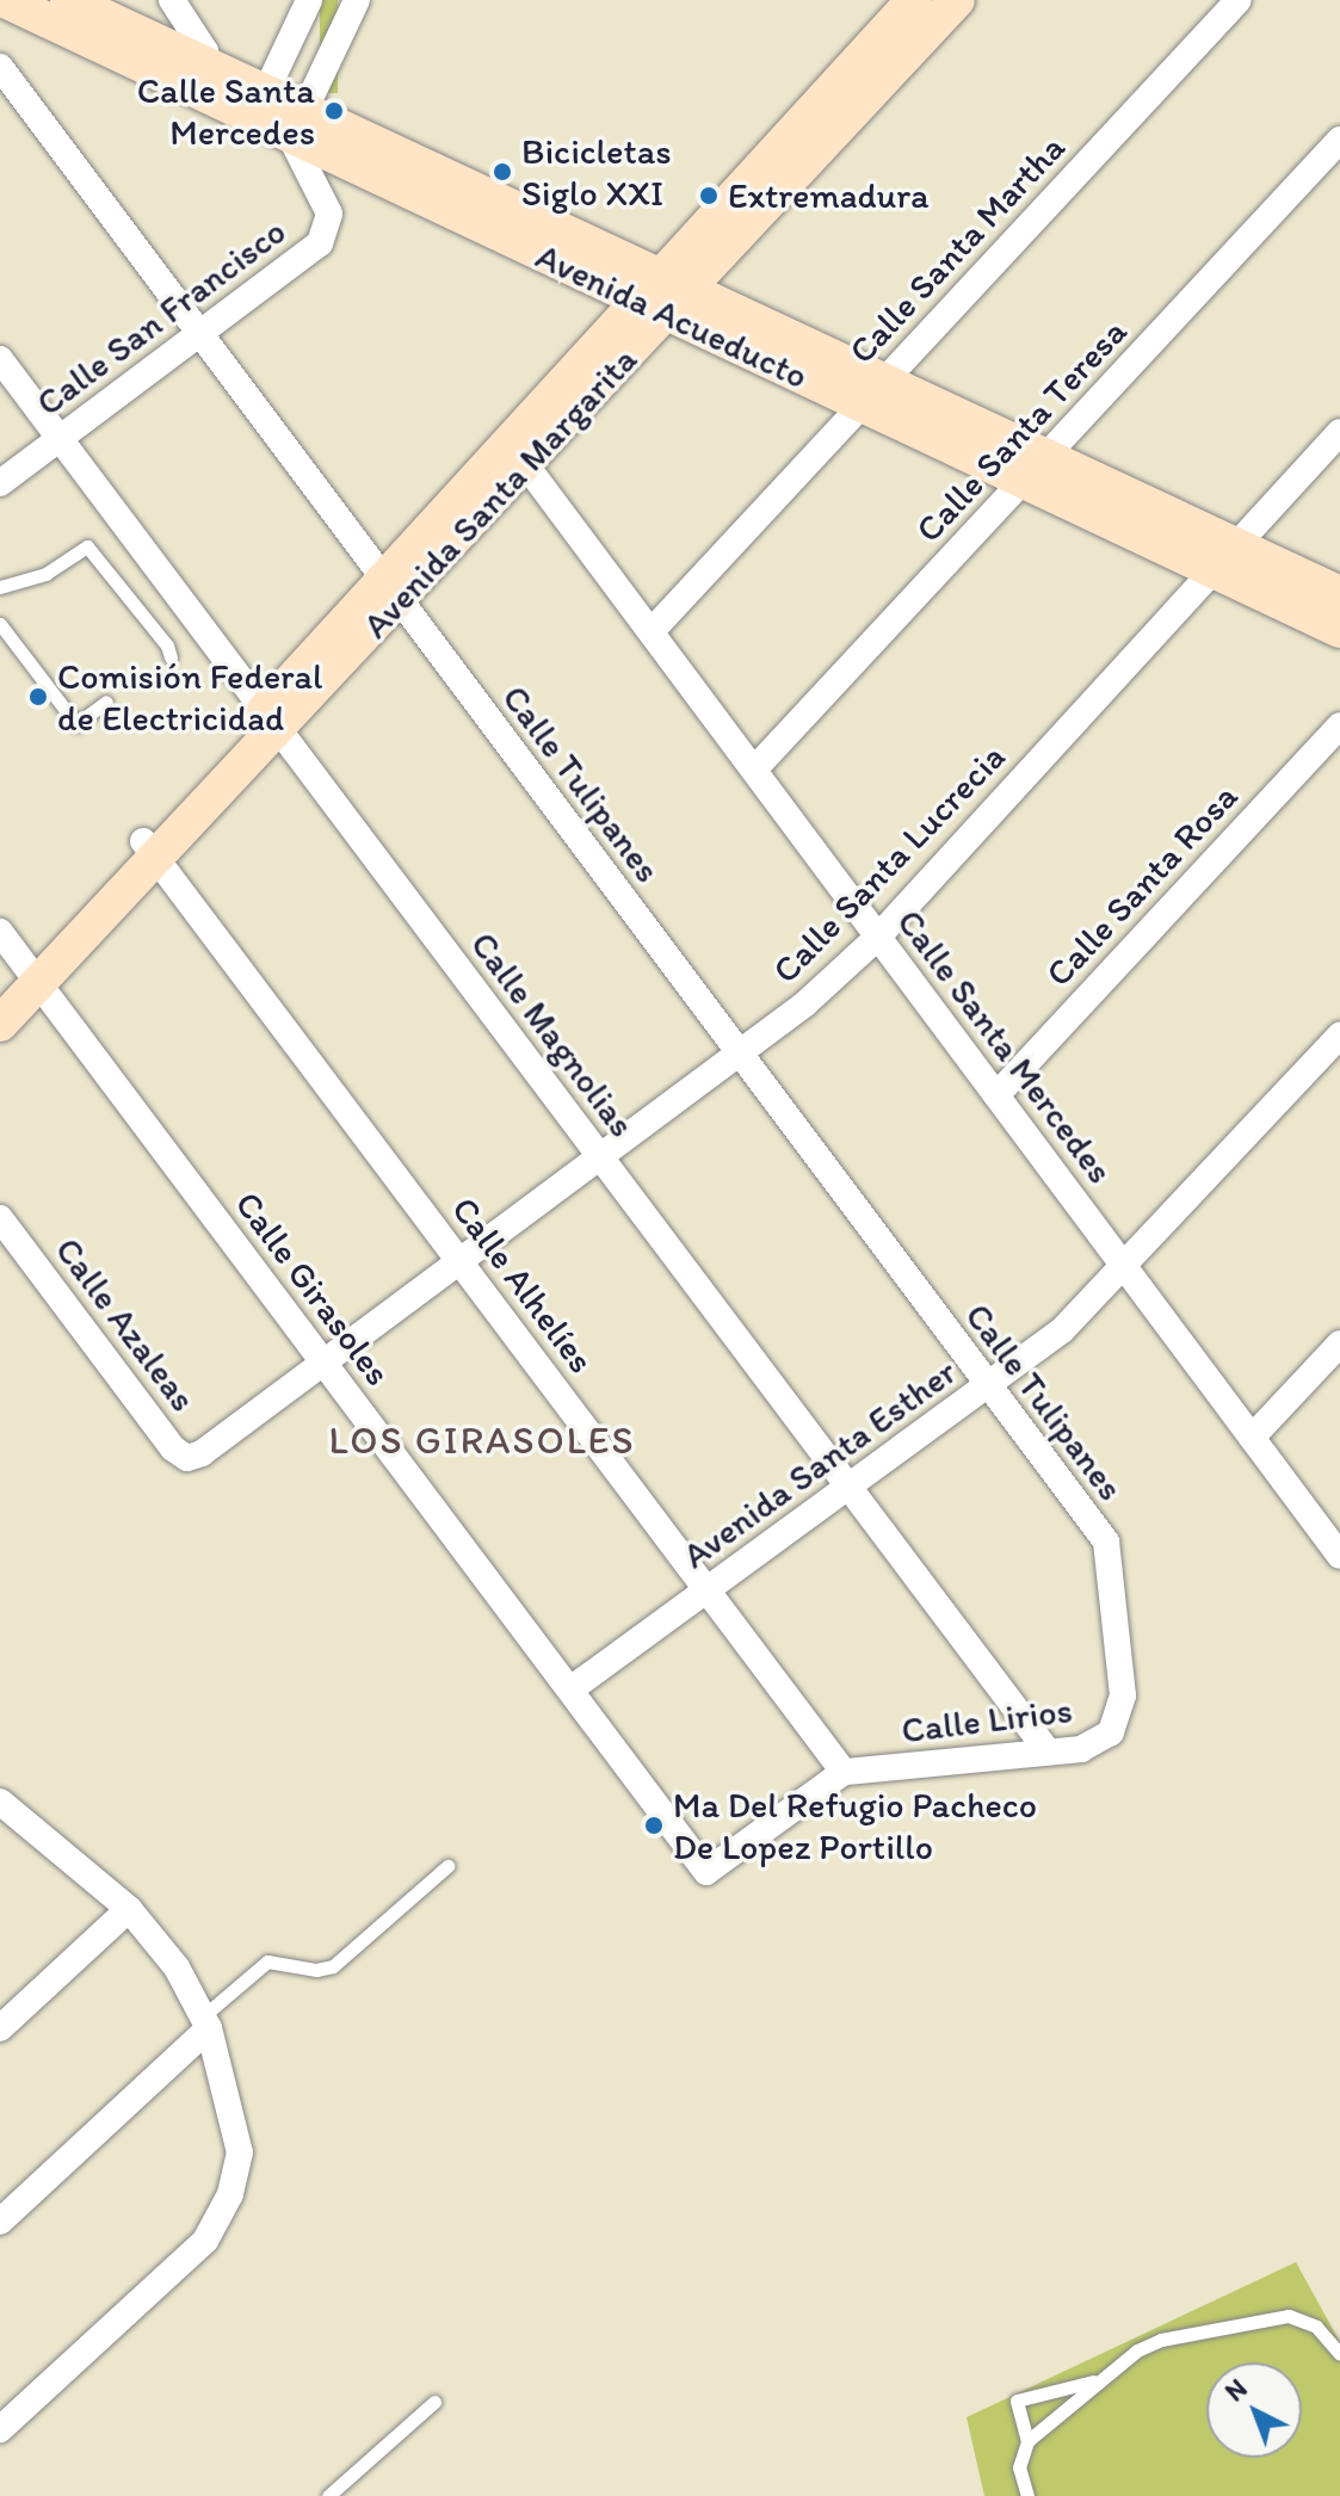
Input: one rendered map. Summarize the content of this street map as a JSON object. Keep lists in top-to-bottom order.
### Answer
{
  "streets": {
    "main road": ["Avenida Acueducto", "Avenida Santa Margarita"],
    "street": [
      "Calle Santa Martha",
      "Calle San Francisco",
      "Calle Santa Teresa",
      "Calle Tulipanes",
      "Calle Santa Lucrecia",
      "Calle Santa Rosa",
      "Calle Magnolias",
      "Calle Santa Mercedes",
      "Calle Alhelíes",
      "Calle Girasoles",
      "Calle Azaleas",
      "Avenida Santa Esther",
      "Calle Lirios"
    ]
  },
  "crossings": [
    ["Calle Santa Martha", "Avenida Acueducto"],
    ["Calle Santa Martha", "Calle Santa Mercedes"],
    ["Avenida Acueducto", "Calle San Francisco"],
    ["Avenida Acueducto", "Calle Santa Teresa"],
    ["Avenida Acueducto", "Avenida Santa Margarita"],
    ["Avenida Acueducto", "Calle Santa Lucrecia"],
    ["Calle San Francisco", "Calle Tulipanes"],
    ["Calle San Francisco", "Calle Magnolias"],
    ["Calle Santa Teresa", "Calle Santa Mercedes"],
    ["Avenida Santa Margarita", "Calle Tulipanes"],
    ["Avenida Santa Margarita", "Calle Magnolias"],
    ["Avenida Santa Margarita", "Calle Santa Mercedes"],
    ["Avenida Santa Margarita", "Calle Alhelíes"],
    ["Avenida Santa Margarita", "Calle Girasoles"],
    ["Calle Tulipanes", "Calle Santa Lucrecia"],
    ["Calle Tulipanes", "Avenida Santa Esther"],
    ["Calle Tulipanes", "Calle Lirios"],
    ["Calle Santa Lucrecia", "Calle Magnolias"],
    ["Calle Santa Lucrecia", "Calle Santa Mercedes"],
    ["Calle Santa Lucrecia", "Calle Alhelíes"],
    ["Calle Santa Lucrecia", "Calle Girasoles"],
    ["Calle Santa Lucrecia", "Calle Azaleas"],
    ["Calle Santa Rosa", "Calle Santa Mercedes"],
    ["Calle Magnolias", "Avenida Santa Esther"],
    ["Calle Magnolias", "Calle Lirios"],
    ["Calle Santa Mercedes", "Avenida Santa Esther"],
    ["Calle Alhelíes", "Calle Girasoles"],
    ["Calle Alhelíes", "Avenida Santa Esther"],
    ["Calle Alhelíes", "Calle Lirios"],
    ["Calle Girasoles", "Avenida Santa Esther"],
    ["Calle Girasoles", "Calle Lirios"]
  ],
  "districts": ["LOS GIRASOLES"],
  "places": [
    "Calle Santa Mercedes",
    "Bicicletas Siglo XXI",
    "Extremadura",
    "Comisión Federal de Electricidad",
    "Ma Del Refugio Pacheco De Lopez Portillo"
  ],
  "north": "top left"
}
